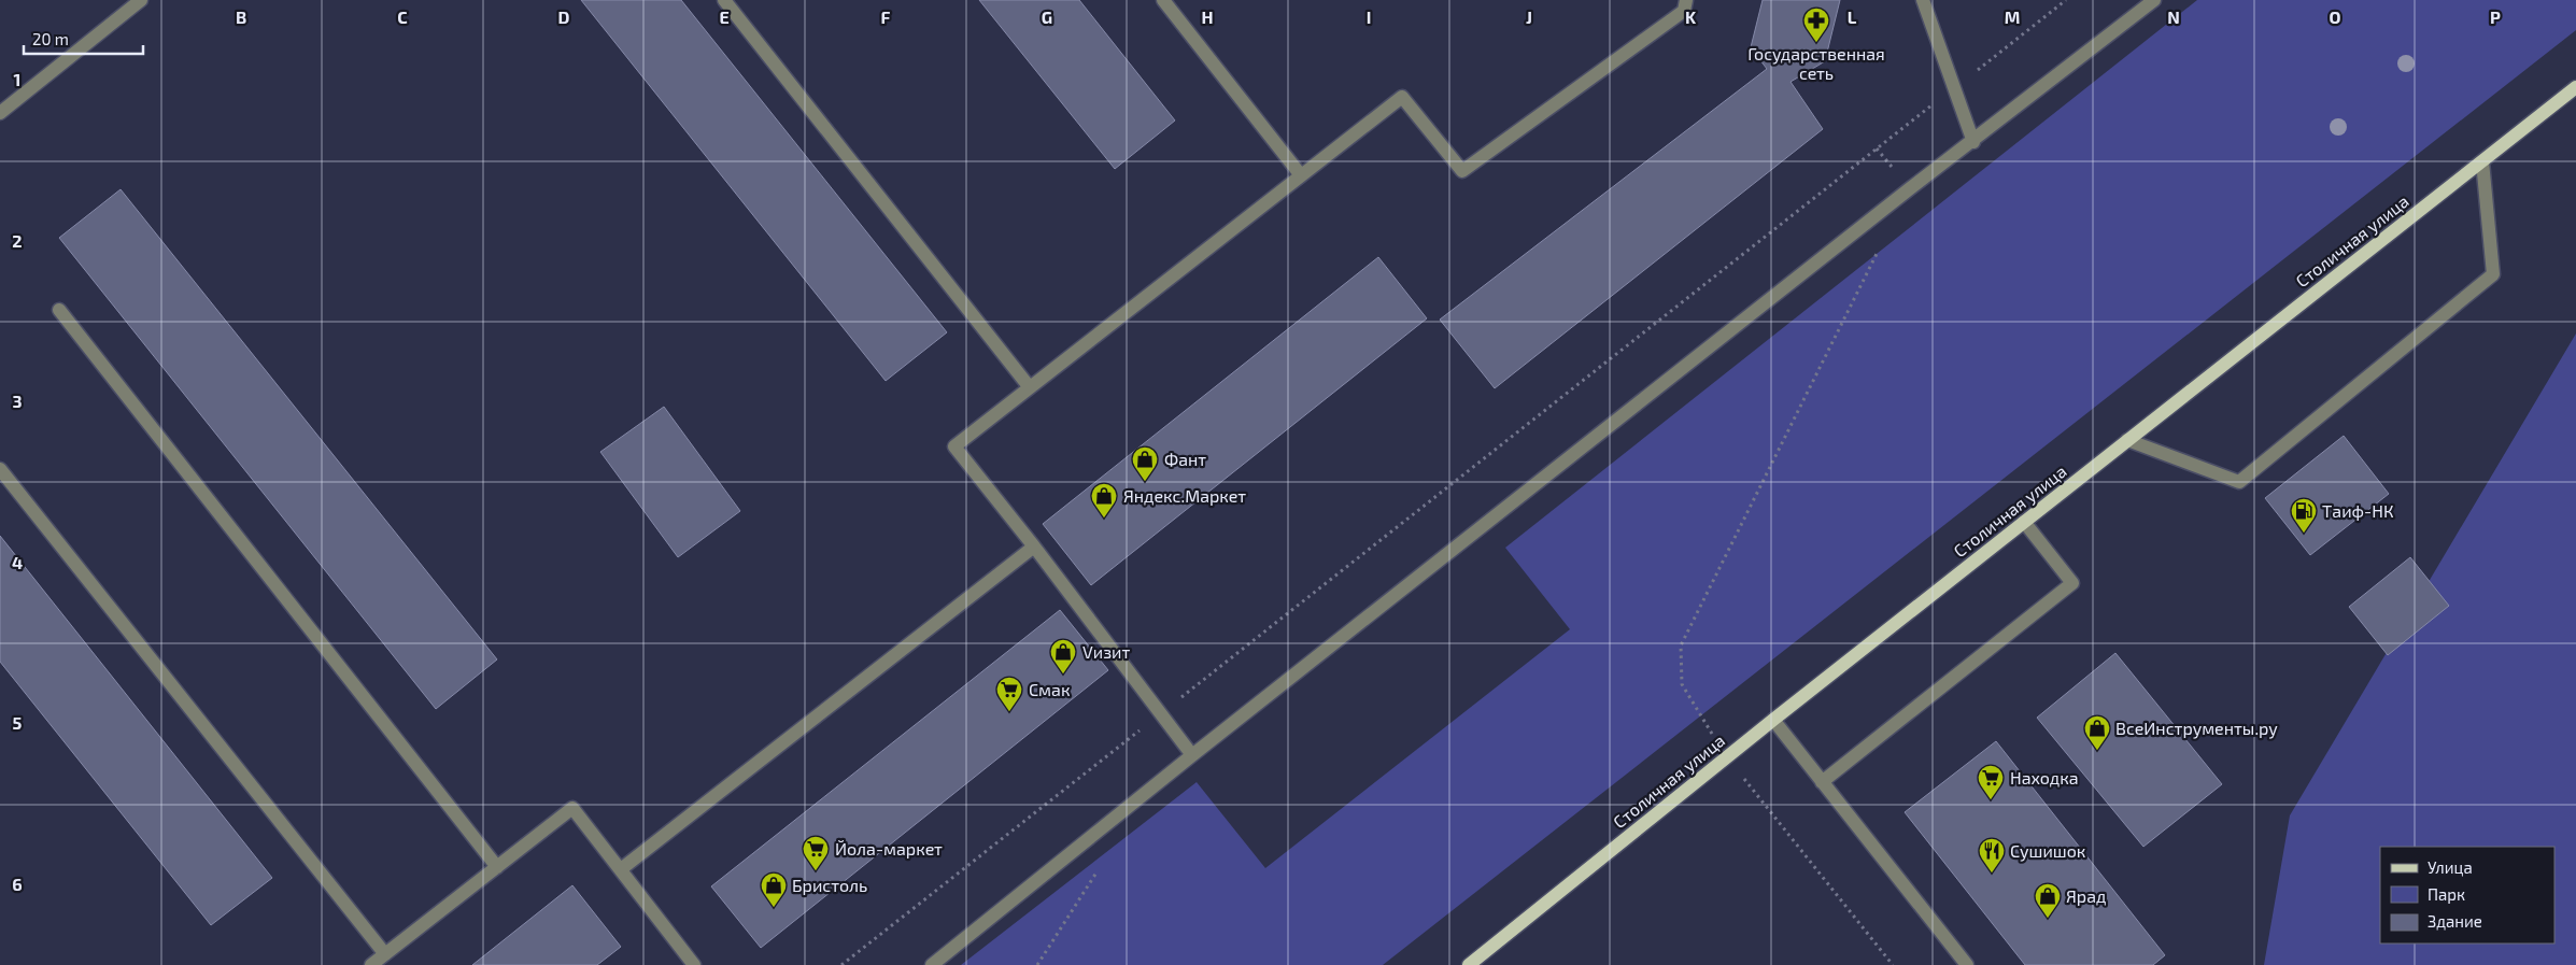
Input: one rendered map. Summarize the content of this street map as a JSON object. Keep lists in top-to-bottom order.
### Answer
{
  "streets": {
    "main road": ["Столичная улица"]
  },
  "places": {
    "pharmacy": ["Государственная сеть"],
    "shop": [
      "Фант",
      "Яндекс.Маркет",
      "Vизит",
      "ВсеИнструменты.ру",
      "Бристоль",
      "Ярад"
    ],
    "fuel station": ["Таиф-НК"],
    "supermarket": ["Смак", "Находка", "Йола-маркет"],
    "restaurant": ["Сушишок"]
  },
  "legend": ["Улица", "Парк", "Здание"],
  "scale_bar": "20 m",
  "grid": {
    "columns": [
      "B",
      "C",
      "D",
      "E",
      "F",
      "G",
      "H",
      "I",
      "J",
      "K",
      "L",
      "M",
      "N",
      "O",
      "P"
    ],
    "rows": [
      "1",
      "2",
      "3",
      "4",
      "5",
      "6"
    ]
  }
}
